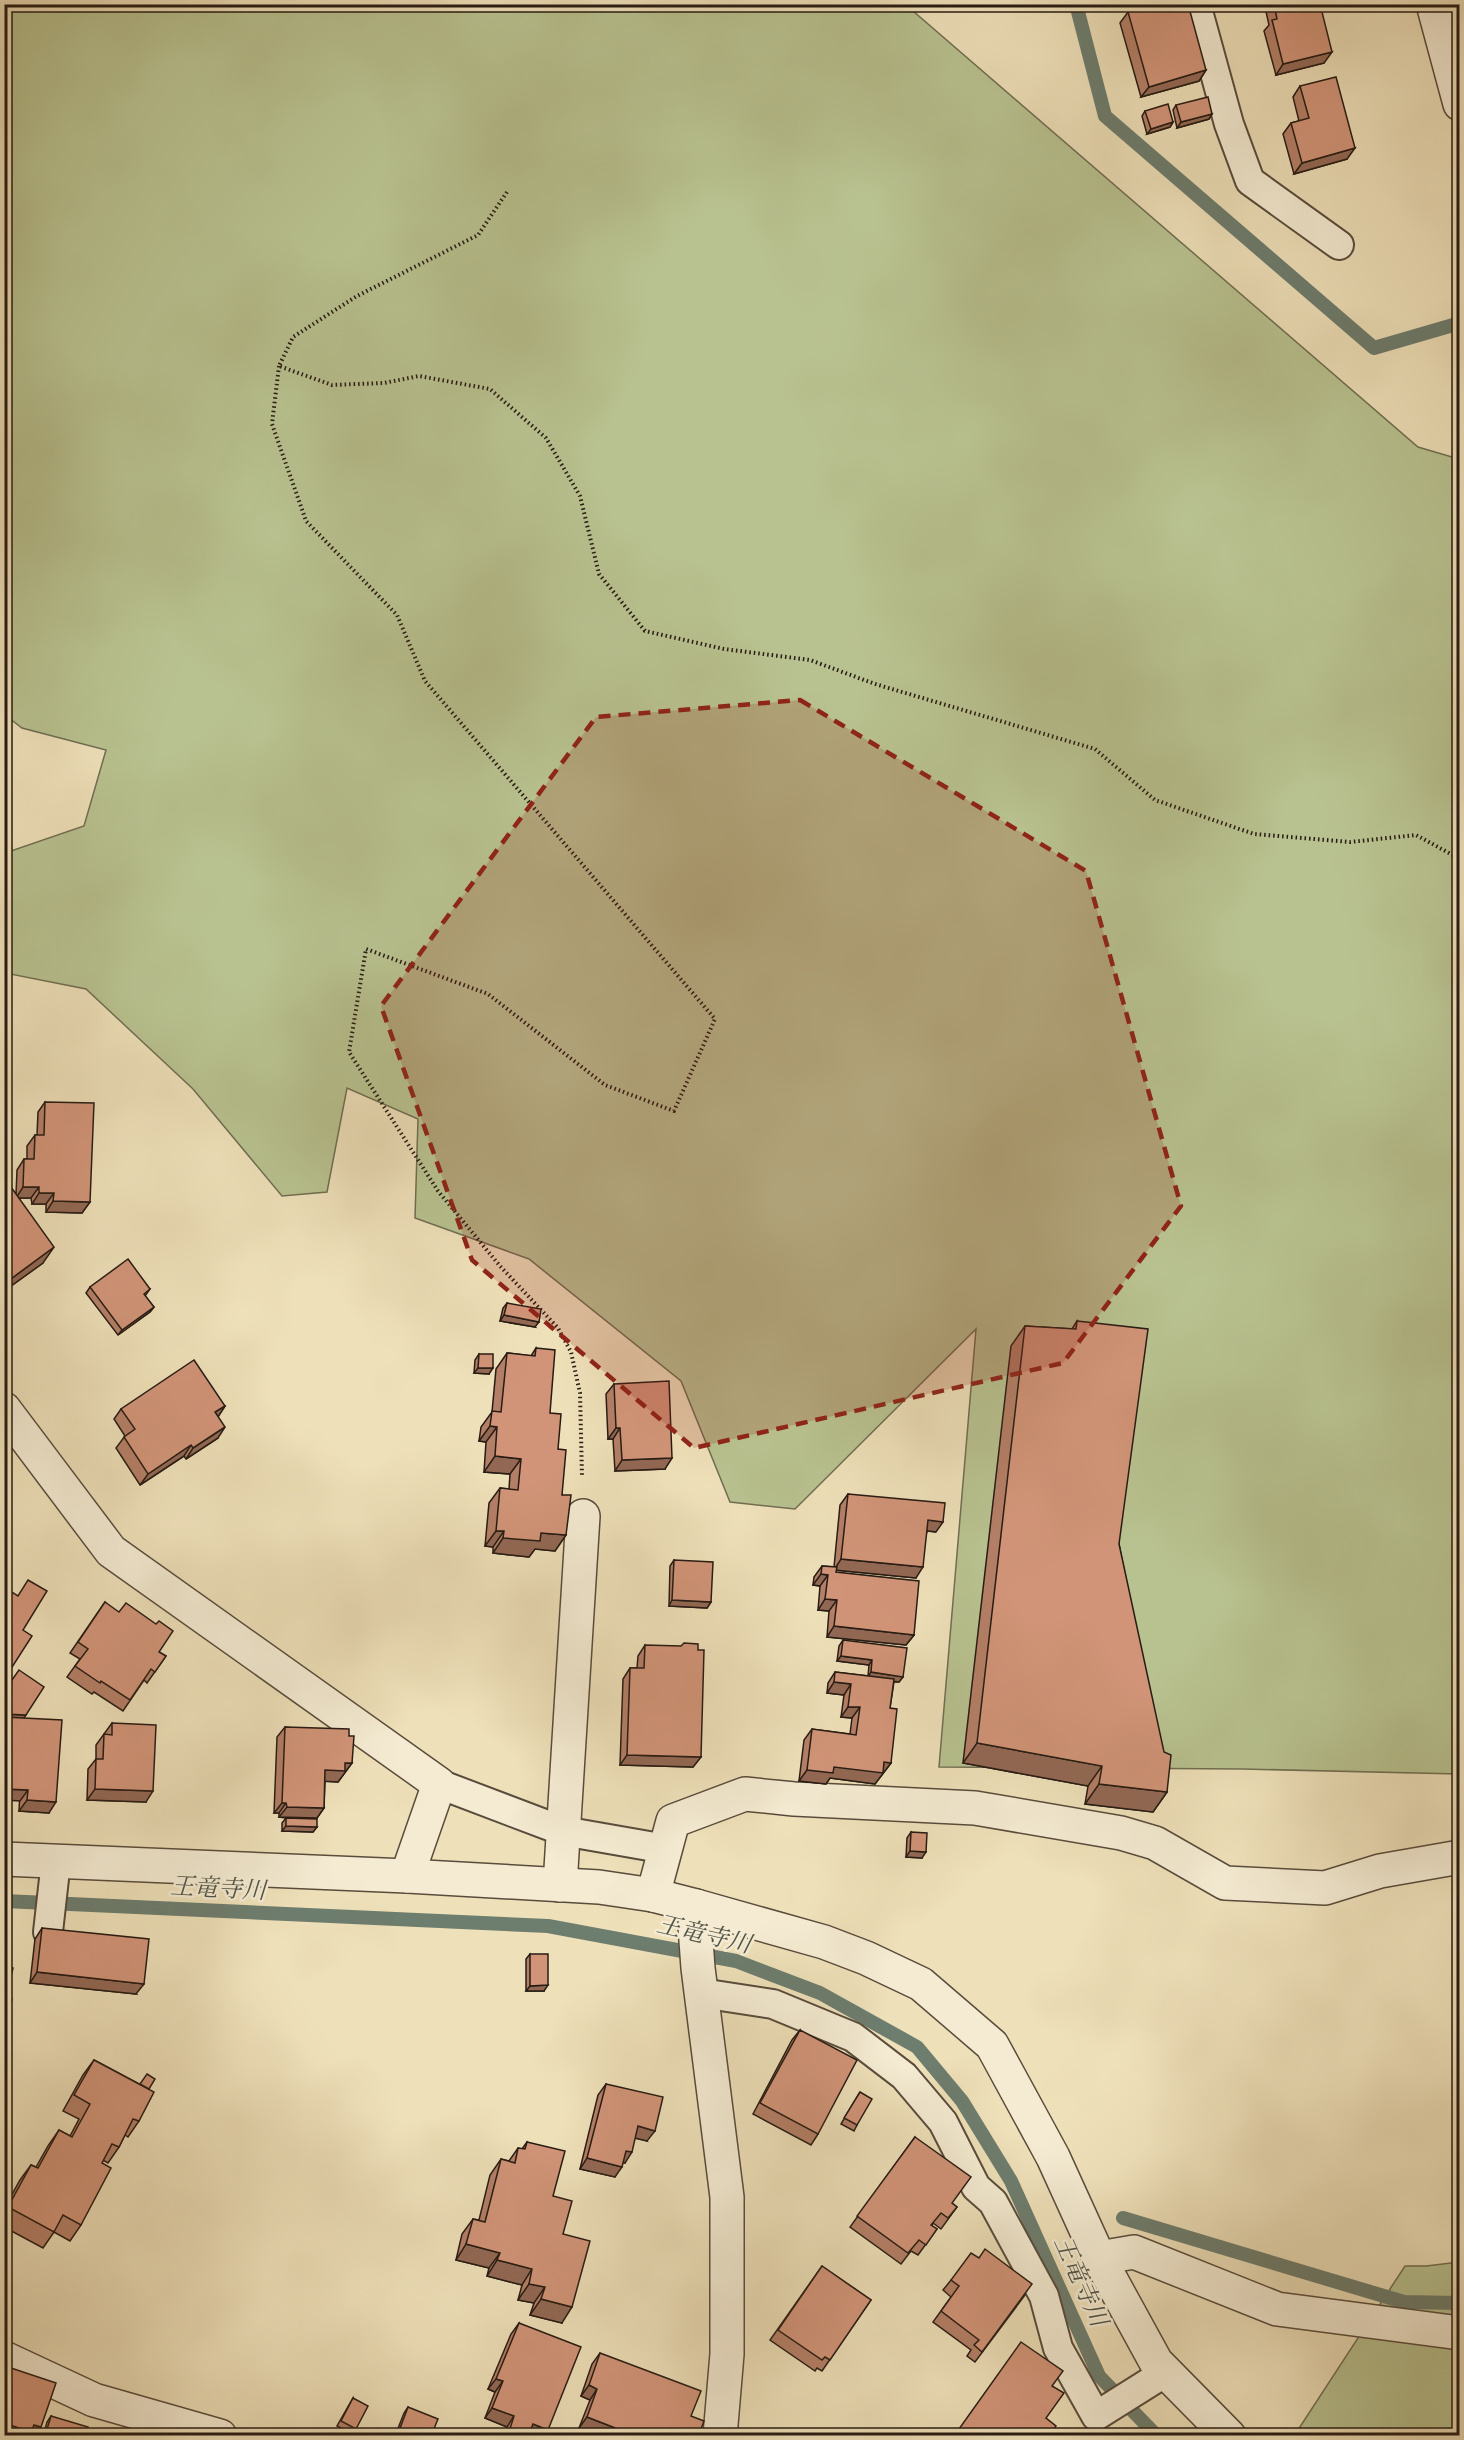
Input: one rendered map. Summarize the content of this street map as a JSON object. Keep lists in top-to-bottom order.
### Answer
{
  "water": ["王竜寺川"]
}
